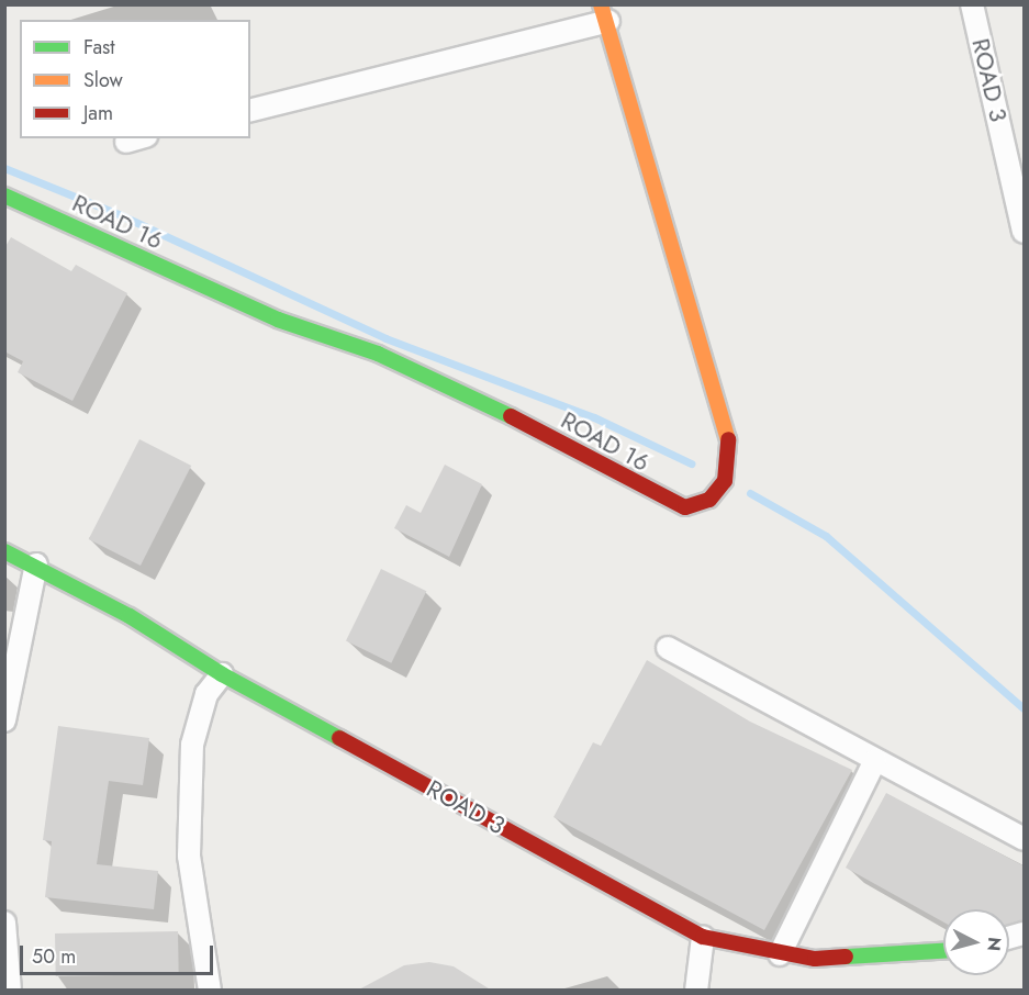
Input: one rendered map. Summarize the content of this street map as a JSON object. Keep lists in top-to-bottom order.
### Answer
{
  "streets": {
    "street": ["ROAD 3", "ROAD 16"]
  },
  "legend": ["Fast", "Slow", "Jam"],
  "scale_bar": "50 m",
  "north": "right"
}
